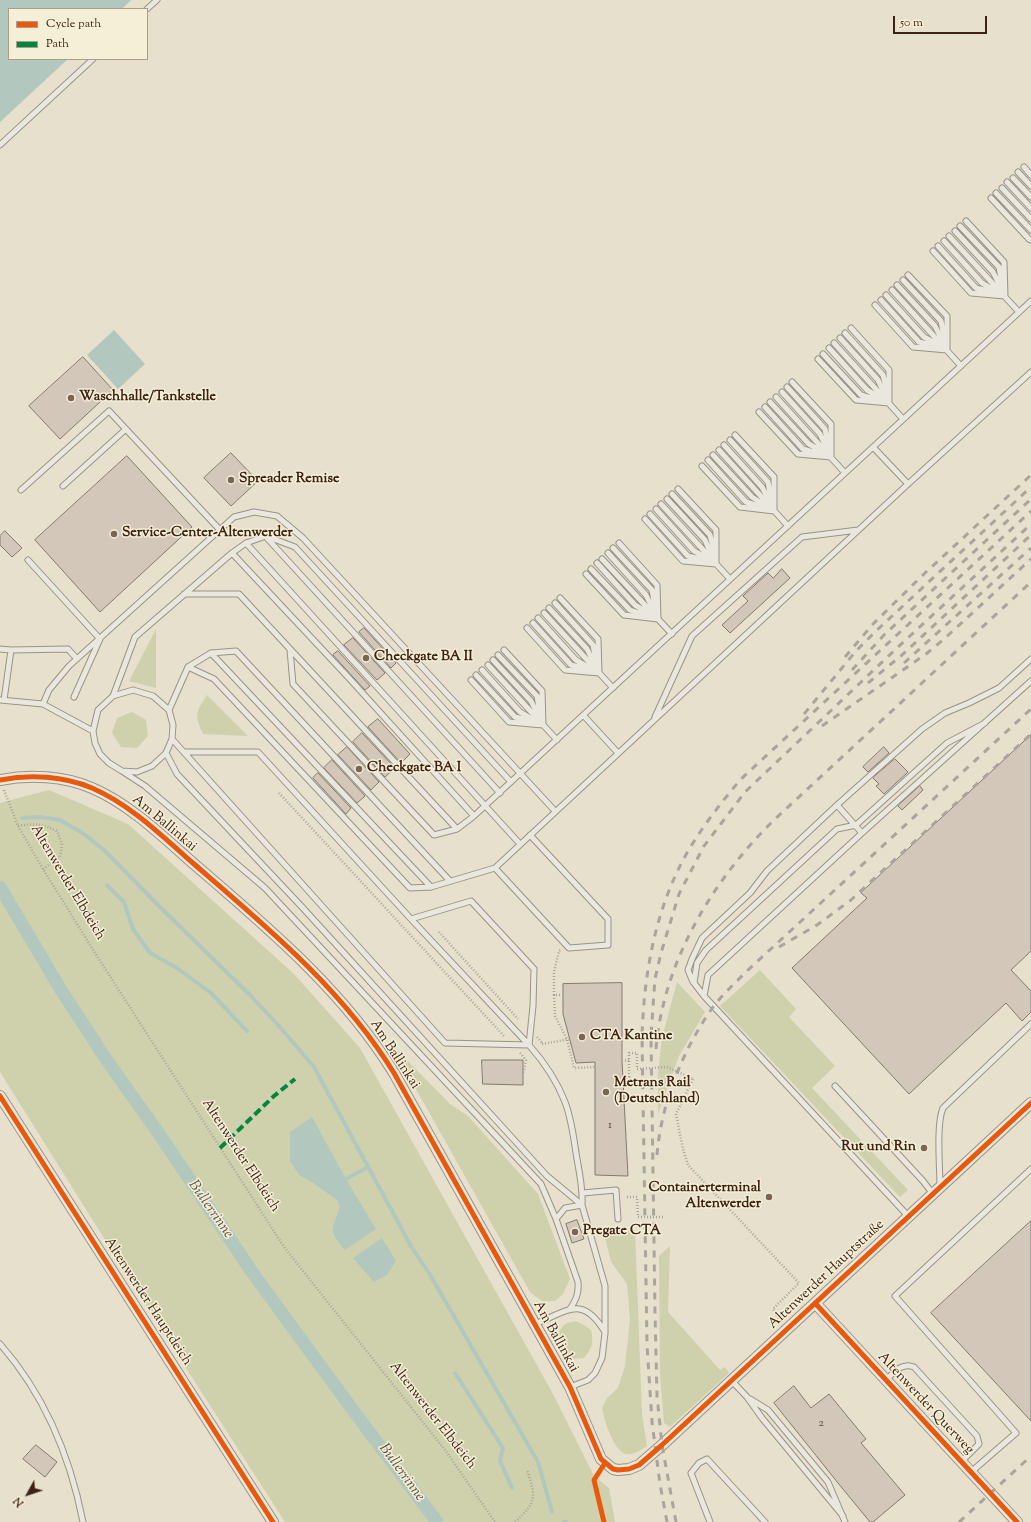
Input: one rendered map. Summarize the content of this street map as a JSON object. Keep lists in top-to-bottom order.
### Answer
{
  "streets": {
    "street": [
      "Am Ballinkai",
      "Altenwerder Hauptstraße",
      "Altenwerder Hauptdeich",
      "Altenwerder Querweg"
    ],
    "path": ["Altenwerder Elbdeich"]
  },
  "crossings": [
    ["Am Ballinkai", "Altenwerder Elbdeich"],
    ["Am Ballinkai", "Altenwerder Hauptstraße"],
    ["Altenwerder Hauptstraße", "Altenwerder Querweg"]
  ],
  "water": ["Bullerrinne"],
  "places": [
    "Waschhalle/Tankstelle",
    "Spreader Remise",
    "Service-Center-Altenwerder",
    "Checkgate BA II",
    "Checkgate BA I",
    "CTA Kantine",
    "Metrans Rail (Deutschland)",
    "Rut und Rin",
    "Containerterminal Altenwerder",
    "Pregate CTA"
  ],
  "house_numbers": ["1", "2"],
  "legend": ["Cycle path", "Path"],
  "scale_bar": "50 m",
  "north": "bottom left"
}
